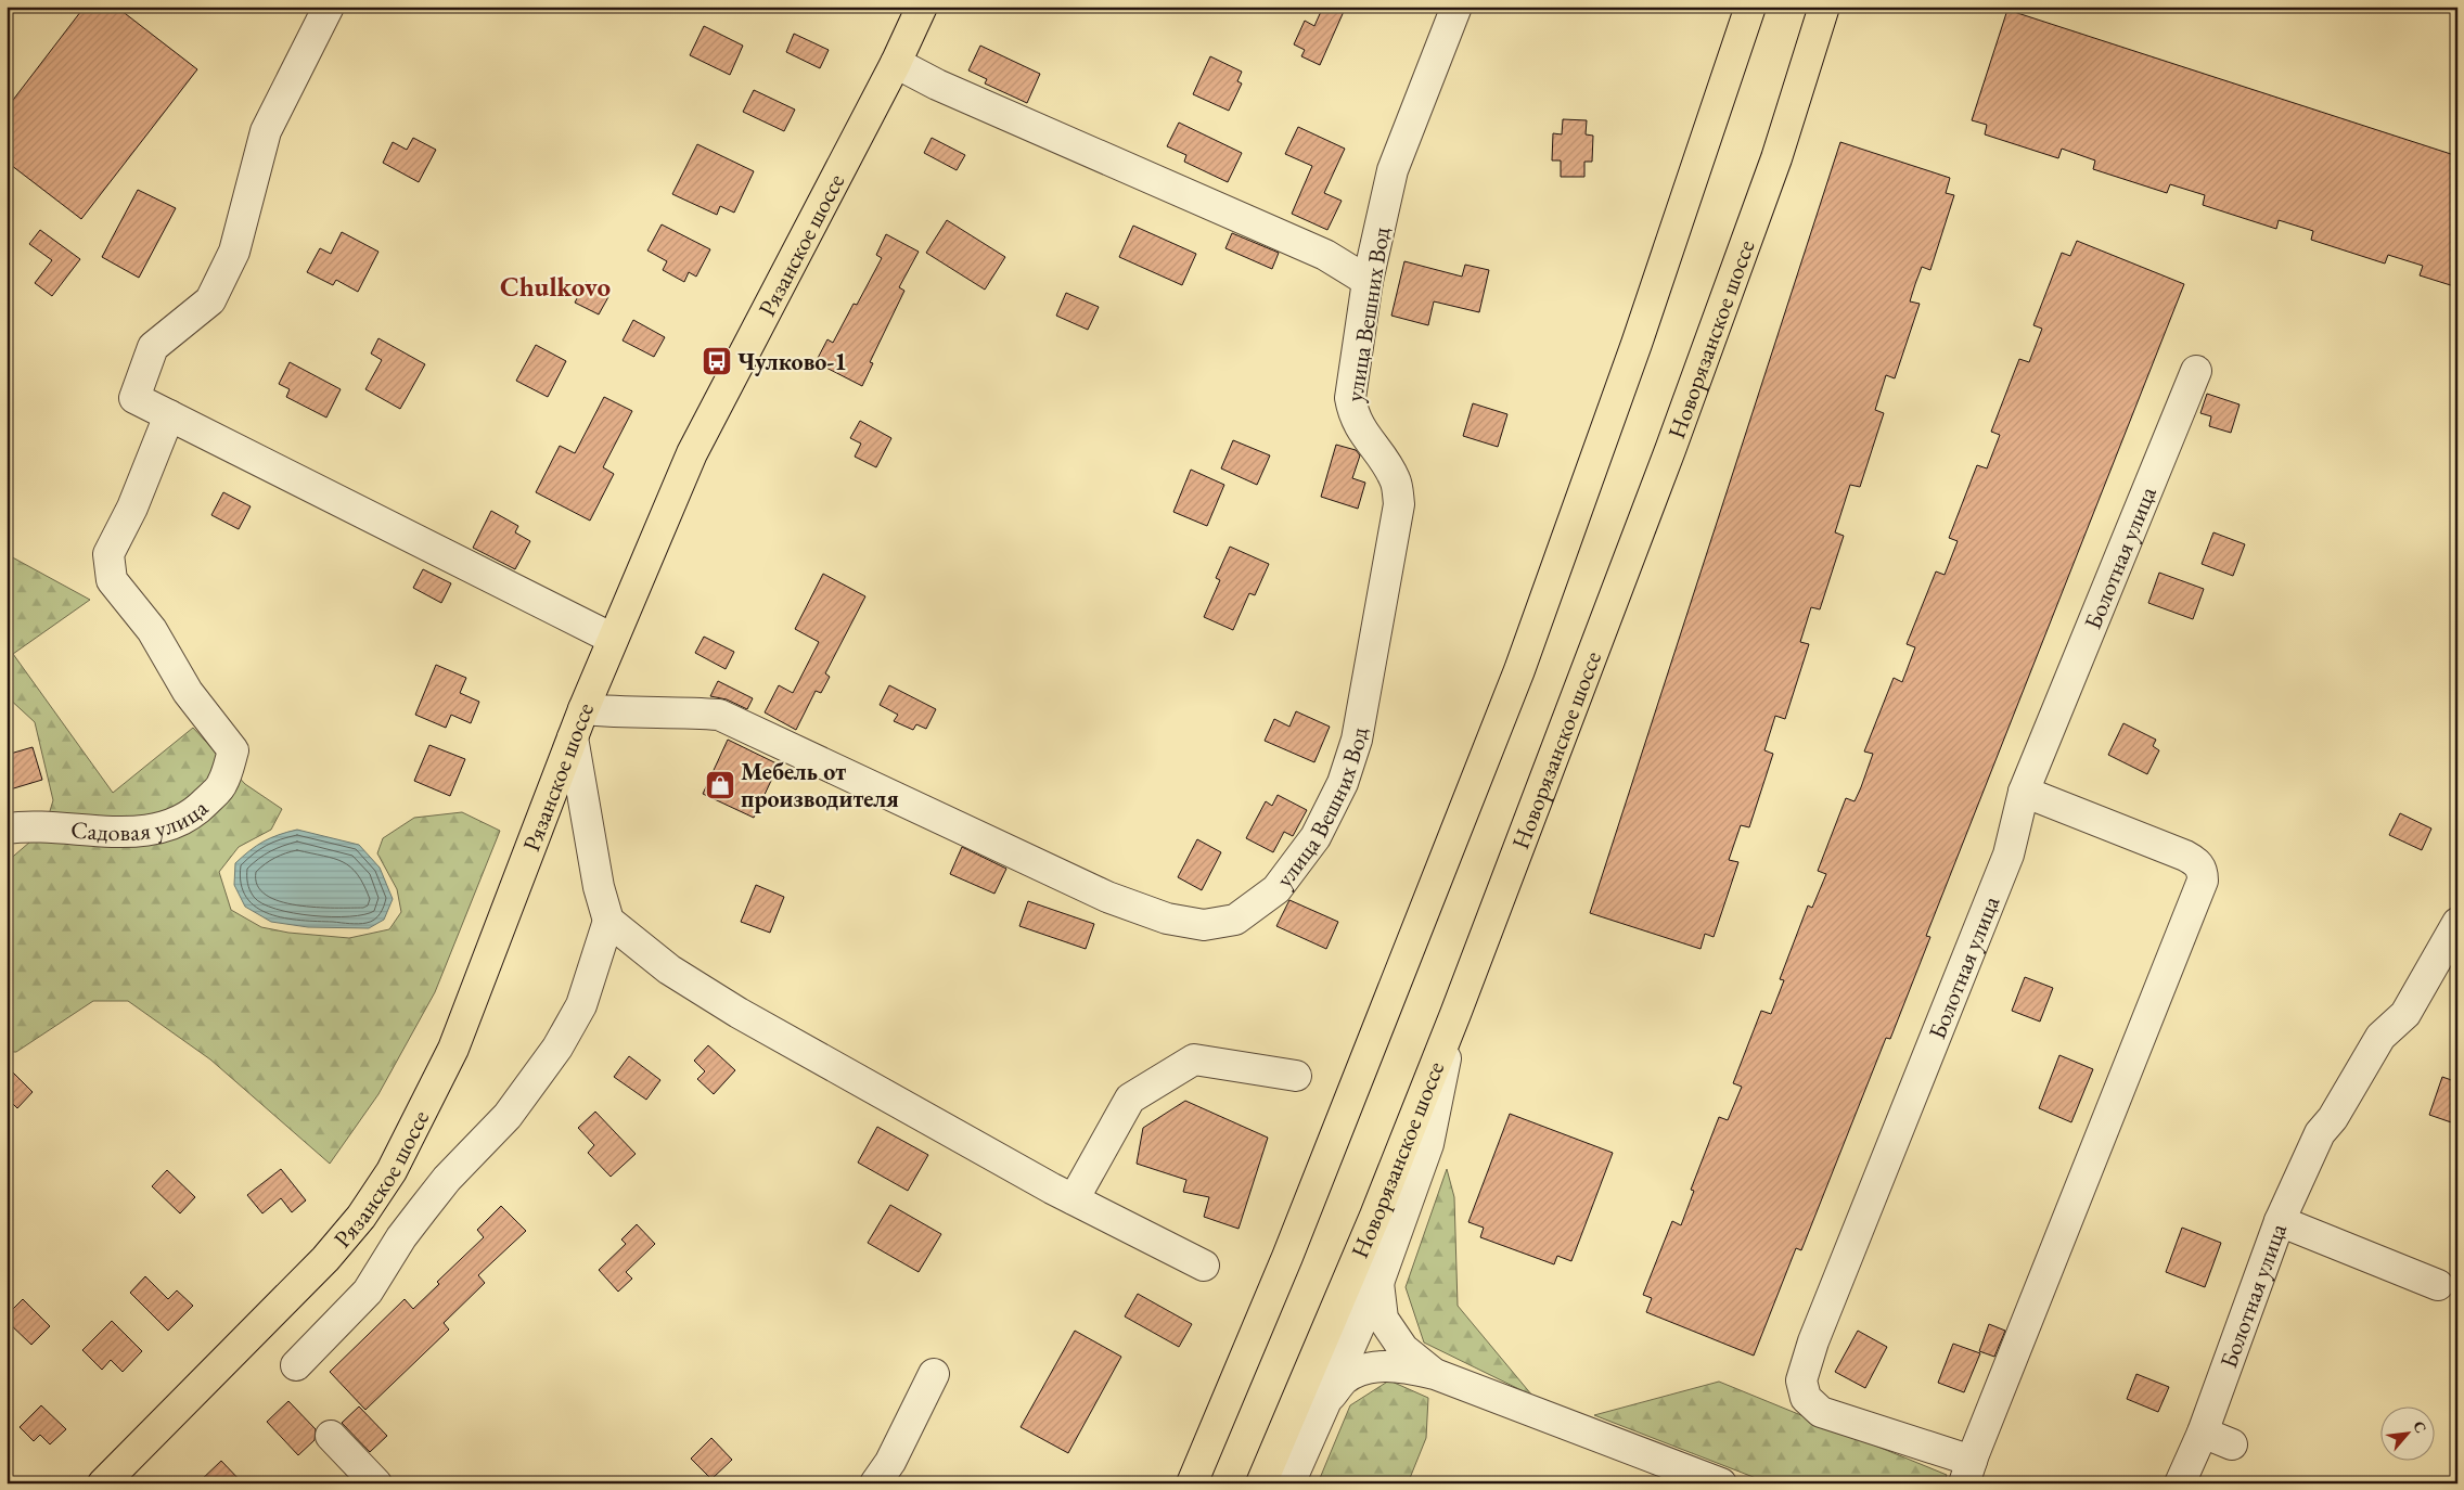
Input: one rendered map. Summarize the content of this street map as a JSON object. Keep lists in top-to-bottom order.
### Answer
{
  "streets": {
    "main road": ["Рязанское шоссе", "Новорязанское шоссе"],
    "street": ["улица Вешних Вод", "Болотная улица", "Садовая улица"]
  },
  "crossings": [
    ["Рязанское шоссе", "улица Вешних Вод"]
  ],
  "districts": ["Chulkovo"],
  "places": {
    "bus stop": ["Чулково-1"],
    "shop": ["Мебель от производителя"]
  },
  "north": "top right"
}
